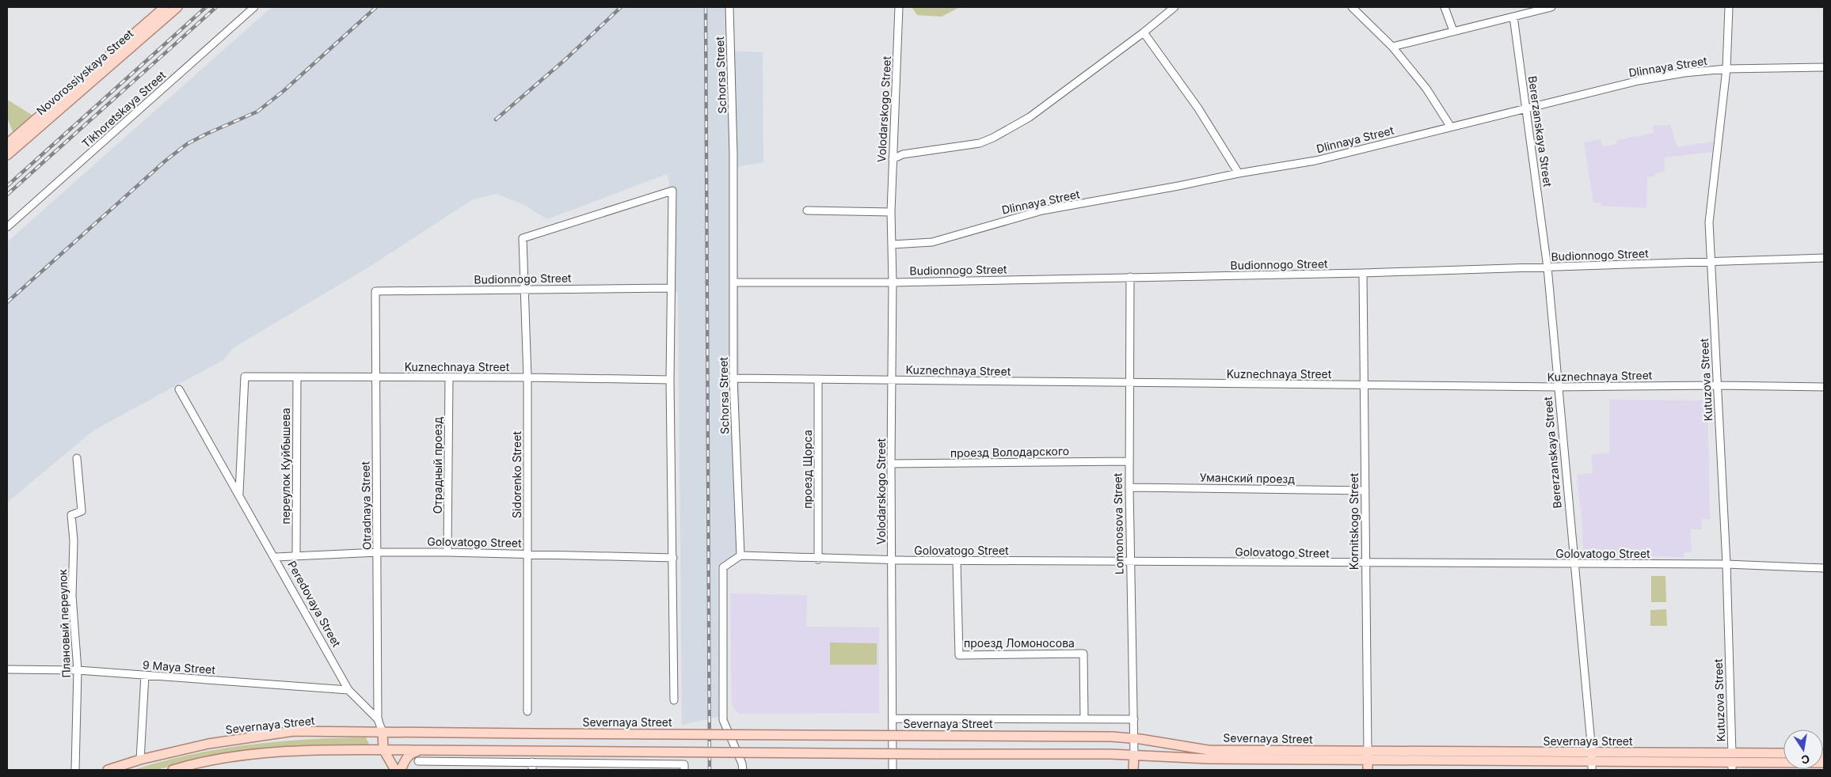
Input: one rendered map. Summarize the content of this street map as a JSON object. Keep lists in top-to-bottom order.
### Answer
{
  "streets": {
    "main road": [
      "Novorossiyskaya Street",
      "Kornitskogo Street",
      "Lomonosova Street",
      "Severnaya Street"
    ],
    "street": [
      "Dlinnaya Street",
      "Schorsa Street",
      "Tikhoretskaya Street",
      "Volodarskogo Street",
      "Bererzanskaya Street",
      "Budionnogo Street",
      "Kuznechnaya Street",
      "Kutuzova Street",
      "проезд Володарского",
      "Отрадный проезд",
      "переулок Куйбышева",
      "проезд Щорса",
      "Sidorenko Street",
      "Уманский проезд",
      "Otradnaya Street",
      "Golovatogo Street",
      "Peredovaya Street",
      "Плановый переулок",
      "проезд Ломоносова",
      "9 Maya Street"
    ]
  },
  "crossings": [
    ["Dlinnaya Street", "Volodarskogo Street"],
    ["Dlinnaya Street", "Bererzanskaya Street"],
    ["Dlinnaya Street", "Kutuzova Street"],
    ["Schorsa Street", "Budionnogo Street"],
    ["Schorsa Street", "Kuznechnaya Street"],
    ["Schorsa Street", "Golovatogo Street"],
    ["Volodarskogo Street", "Budionnogo Street"],
    ["Volodarskogo Street", "Kuznechnaya Street"],
    ["Volodarskogo Street", "проезд Володарского"],
    ["Volodarskogo Street", "Golovatogo Street"],
    ["Bererzanskaya Street", "Budionnogo Street"],
    ["Bererzanskaya Street", "Kuznechnaya Street"],
    ["Bererzanskaya Street", "Golovatogo Street"],
    ["Bererzanskaya Street", "Severnaya Street"],
    ["Budionnogo Street", "Kutuzova Street"],
    ["Budionnogo Street", "Sidorenko Street"],
    ["Budionnogo Street", "Otradnaya Street"],
    ["Budionnogo Street", "Kornitskogo Street"],
    ["Budionnogo Street", "Lomonosova Street"],
    ["Kuznechnaya Street", "Kutuzova Street"],
    ["Kuznechnaya Street", "Отрадный проезд"],
    ["Kuznechnaya Street", "переулок Куйбышева"],
    ["Kuznechnaya Street", "проезд Щорса"],
    ["Kuznechnaya Street", "Sidorenko Street"],
    ["Kuznechnaya Street", "Otradnaya Street"],
    ["Kuznechnaya Street", "Kornitskogo Street"],
    ["Kuznechnaya Street", "Lomonosova Street"],
    ["Kuznechnaya Street", "Peredovaya Street"],
    ["Kutuzova Street", "Golovatogo Street"],
    ["Kutuzova Street", "Severnaya Street"],
    ["проезд Володарского", "Lomonosova Street"],
    ["Отрадный проезд", "Golovatogo Street"],
    ["переулок Куйбышева", "Golovatogo Street"],
    ["проезд Щорса", "Golovatogo Street"],
    ["Sidorenko Street", "Golovatogo Street"],
    ["Уманский проезд", "Kornitskogo Street"],
    ["Уманский проезд", "Lomonosova Street"],
    ["Otradnaya Street", "Golovatogo Street"],
    ["Otradnaya Street", "Peredovaya Street"],
    ["Kornitskogo Street", "Golovatogo Street"],
    ["Kornitskogo Street", "Severnaya Street"],
    ["Lomonosova Street", "Golovatogo Street"],
    ["Lomonosova Street", "Severnaya Street"],
    ["Golovatogo Street", "Peredovaya Street"],
    ["Golovatogo Street", "проезд Ломоносова"],
    ["Peredovaya Street", "9 Maya Street"],
    ["Peredovaya Street", "Severnaya Street"],
    ["Плановый переулок", "9 Maya Street"]
  ],
  "north": "bottom"
}
